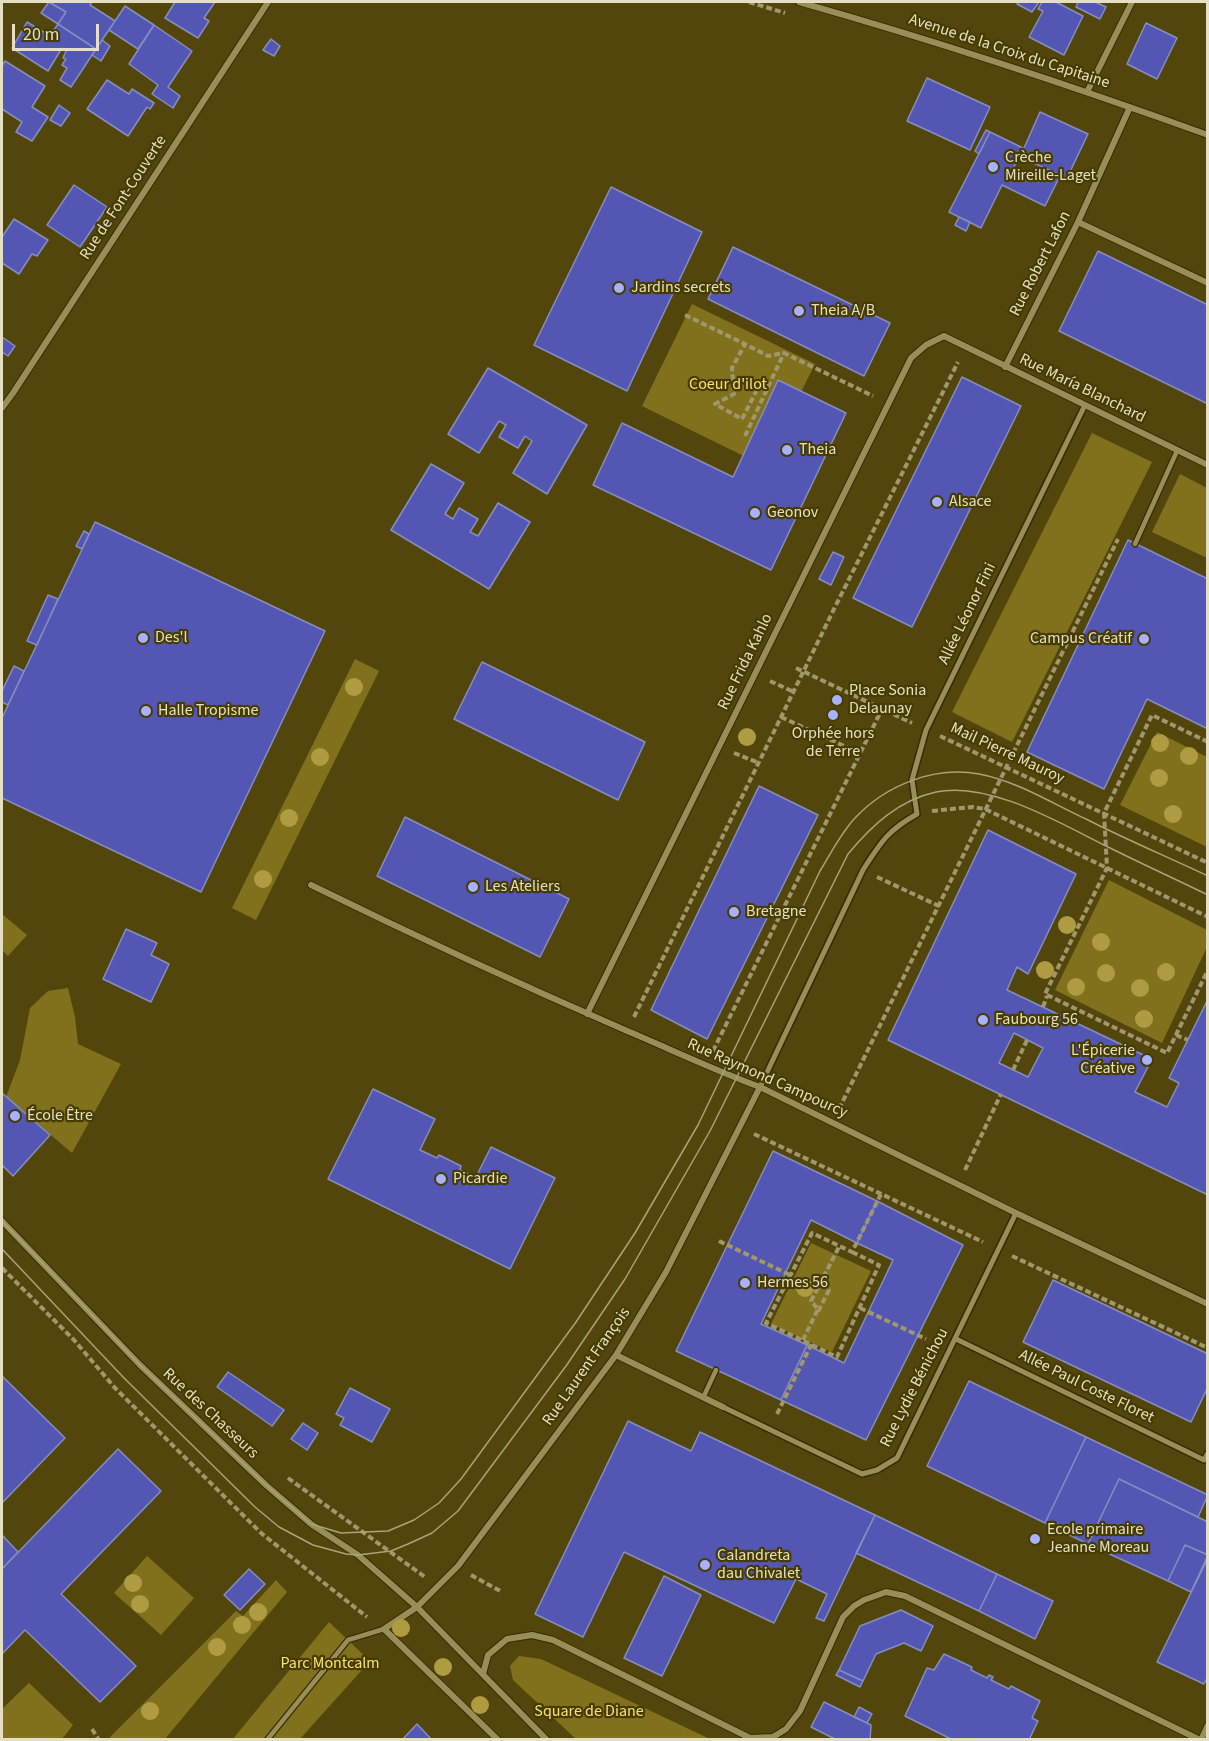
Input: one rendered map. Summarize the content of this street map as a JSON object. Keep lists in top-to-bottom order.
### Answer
{
  "streets": {
    "street": [
      "Avenue de la Croix du Capitaine",
      "Rue de Font-Couverte",
      "Rue Robert Lafon",
      "Rue María Blanchard",
      "Allée Léonor Fini",
      "Rue Frida Kahlo",
      "Rue Raymond Campourcy",
      "Rue Laurent François",
      "Allée Paul Coste Floret",
      "Rue Lydie Bénichou",
      "Rue des Chasseurs"
    ],
    "path": ["Mail Pierre Mauroy"]
  },
  "crossings": [
    ["Avenue de la Croix du Capitaine", "Rue Robert Lafon"],
    ["Rue Robert Lafon", "Rue María Blanchard"],
    ["Rue María Blanchard", "Allée Léonor Fini"],
    ["Rue María Blanchard", "Rue Frida Kahlo"],
    ["Allée Léonor Fini", "Mail Pierre Mauroy"],
    ["Rue Frida Kahlo", "Rue Raymond Campourcy"],
    ["Rue Raymond Campourcy", "Rue Laurent François"],
    ["Rue Raymond Campourcy", "Rue Lydie Bénichou"],
    ["Rue Laurent François", "Rue Lydie Bénichou"],
    ["Rue Laurent François", "Rue des Chasseurs"],
    ["Allée Paul Coste Floret", "Rue Lydie Bénichou"]
  ],
  "parks": ["Coeur d'ilot", "Parc Montcalm", "Square de Diane"],
  "places": [
    "Crèche Mireille-Laget",
    "Jardins secrets",
    "Theia A/B",
    "Theia",
    "Alsace",
    "Geonov",
    "Des'l",
    "Campus Créatif",
    "Place Sonia Delaunay",
    "Halle Tropisme",
    "Orphée hors de Terre",
    "Les Ateliers",
    "Bretagne",
    "Faubourg 56",
    "L'Épicerie Créative",
    "École Être",
    "Picardie",
    "Hermes 56",
    "Ecole primaire Jeanne Moreau",
    "Calandreta dau Chivalet"
  ],
  "scale_bar": "20 m"
}
